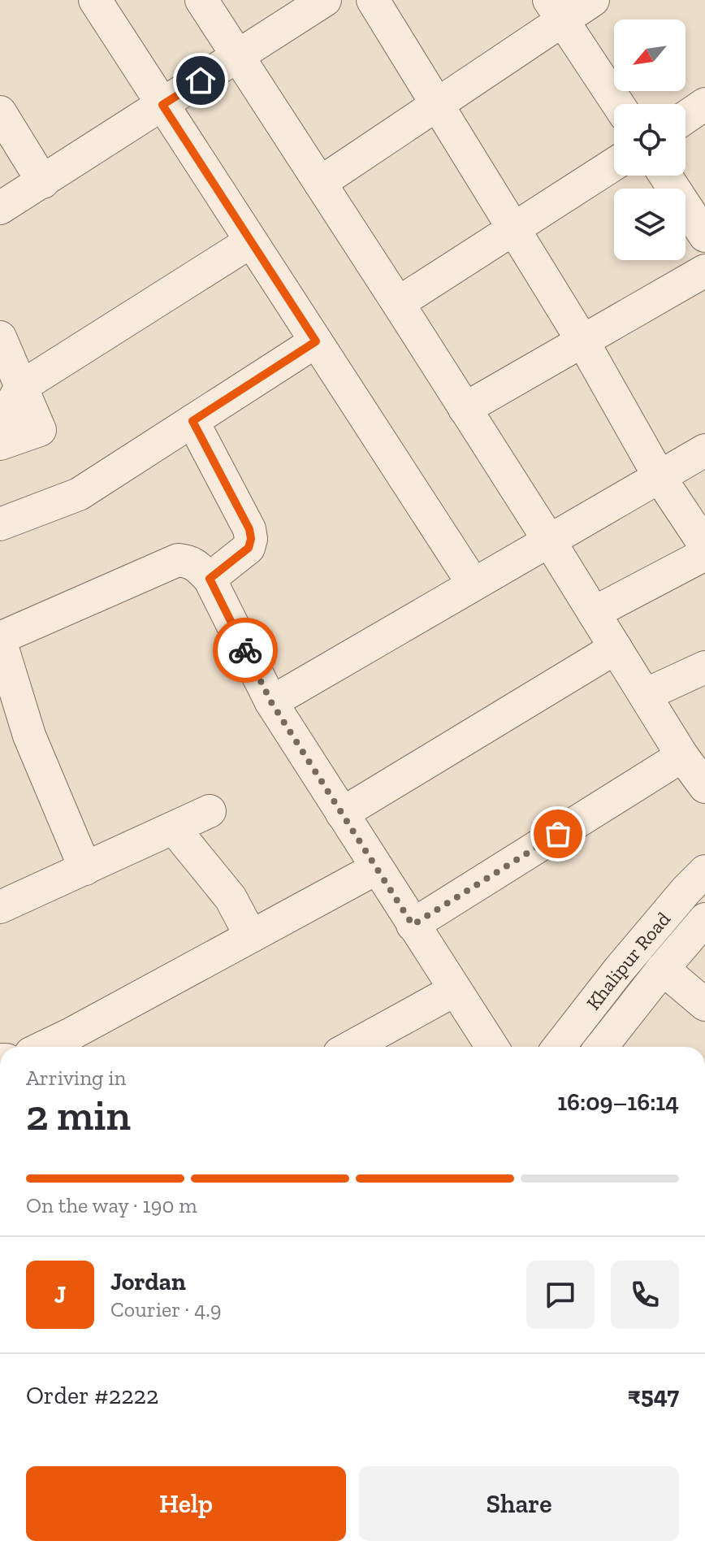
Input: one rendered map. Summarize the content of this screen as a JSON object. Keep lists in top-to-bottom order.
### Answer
{
  "streets": {
    "street": ["Khalipur Road"]
  },
  "north": "bottom left",
  "page": {
    "heading": ["2 min", "Arriving in", "16:09–16:14"],
    "panel": [
      "Jordan",
      "Courier · 4.9",
      "Order #2222",
      "₹547"
    ],
    "bar": "On the way · 190 m",
    "round": "J",
    "buttons": ["Help", "Share"]
  }
}
